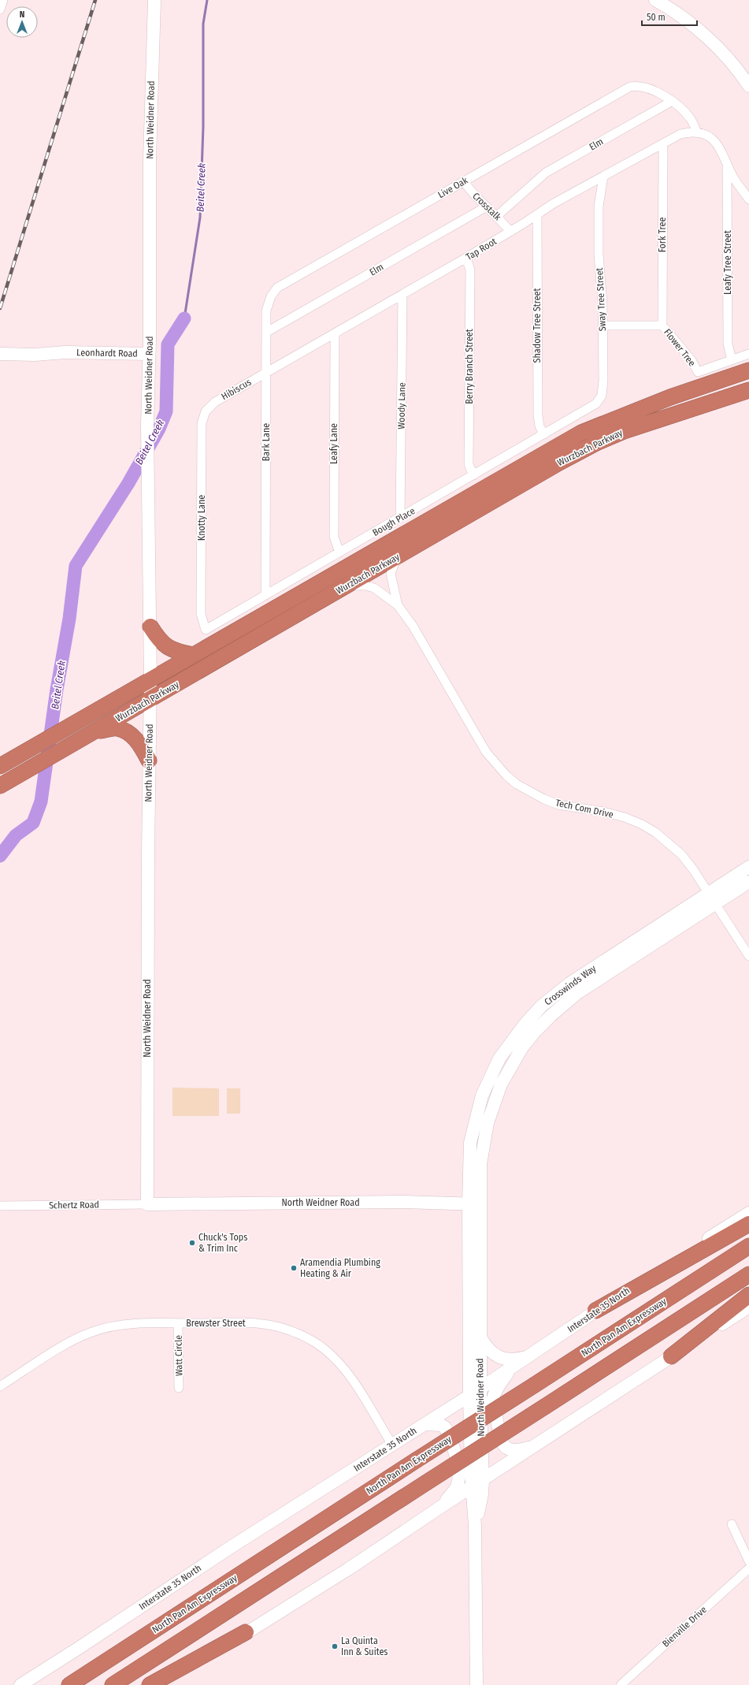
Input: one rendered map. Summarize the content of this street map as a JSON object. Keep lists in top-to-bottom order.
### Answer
{
  "streets": {
    "highway": ["Wurzbach Parkway", "North Pan Am Expressway"],
    "main road": [
      "North Weidner Road",
      "Leonhardt Road",
      "Crosswinds Way",
      "Interstate 35 North"
    ],
    "street": [
      "Elm",
      "Live Oak",
      "Crosstalk",
      "Fork Tree",
      "Tap Root",
      "Leafy Tree Street",
      "Sway Tree Street",
      "Shadow Tree Street",
      "Flower Tree",
      "Berry Branch Street",
      "Hibiscus",
      "Woody Lane",
      "Bark Lane",
      "Leafy Lane",
      "Knotty Lane",
      "Bough Place",
      "Tech Com Drive",
      "Schertz Road",
      "Brewster Street",
      "Watt Circle",
      "Bienville Drive"
    ]
  },
  "crossings": [
    ["North Weidner Road", "Leonhardt Road"],
    ["North Weidner Road", "Wurzbach Parkway"],
    ["North Weidner Road", "Crosswinds Way"],
    ["North Weidner Road", "Schertz Road"],
    ["North Weidner Road", "Interstate 35 North"],
    ["Elm", "Live Oak"],
    ["Elm", "Crosstalk"],
    ["Elm", "Bark Lane"],
    ["Live Oak", "Crosstalk"],
    ["Live Oak", "Bark Lane"],
    ["Crosstalk", "Tap Root"],
    ["Fork Tree", "Tap Root"],
    ["Fork Tree", "Flower Tree"],
    ["Tap Root", "Sway Tree Street"],
    ["Tap Root", "Shadow Tree Street"],
    ["Tap Root", "Berry Branch Street"],
    ["Tap Root", "Hibiscus"],
    ["Tap Root", "Woody Lane"],
    ["Tap Root", "Bark Lane"],
    ["Tap Root", "Leafy Lane"],
    ["Leafy Tree Street", "Flower Tree"],
    ["Sway Tree Street", "Bough Place"],
    ["Shadow Tree Street", "Bough Place"],
    ["Berry Branch Street", "Bough Place"],
    ["Hibiscus", "Bark Lane"],
    ["Hibiscus", "Knotty Lane"],
    ["Woody Lane", "Bough Place"],
    ["Bark Lane", "Bough Place"],
    ["Leafy Lane", "Bough Place"],
    ["Wurzbach Parkway", "Tech Com Drive"],
    ["Knotty Lane", "Bough Place"],
    ["Tech Com Drive", "Crosswinds Way"],
    ["Interstate 35 North", "Brewster Street"],
    ["Brewster Street", "Watt Circle"]
  ],
  "water": ["Beitel Creek"],
  "places": ["Chuck's Tops & Trim Inc", "Aramendia Plumbing Heating & Air", "La Quinta Inn & Suites"],
  "scale_bar": "50 m",
  "north": "top"
}
